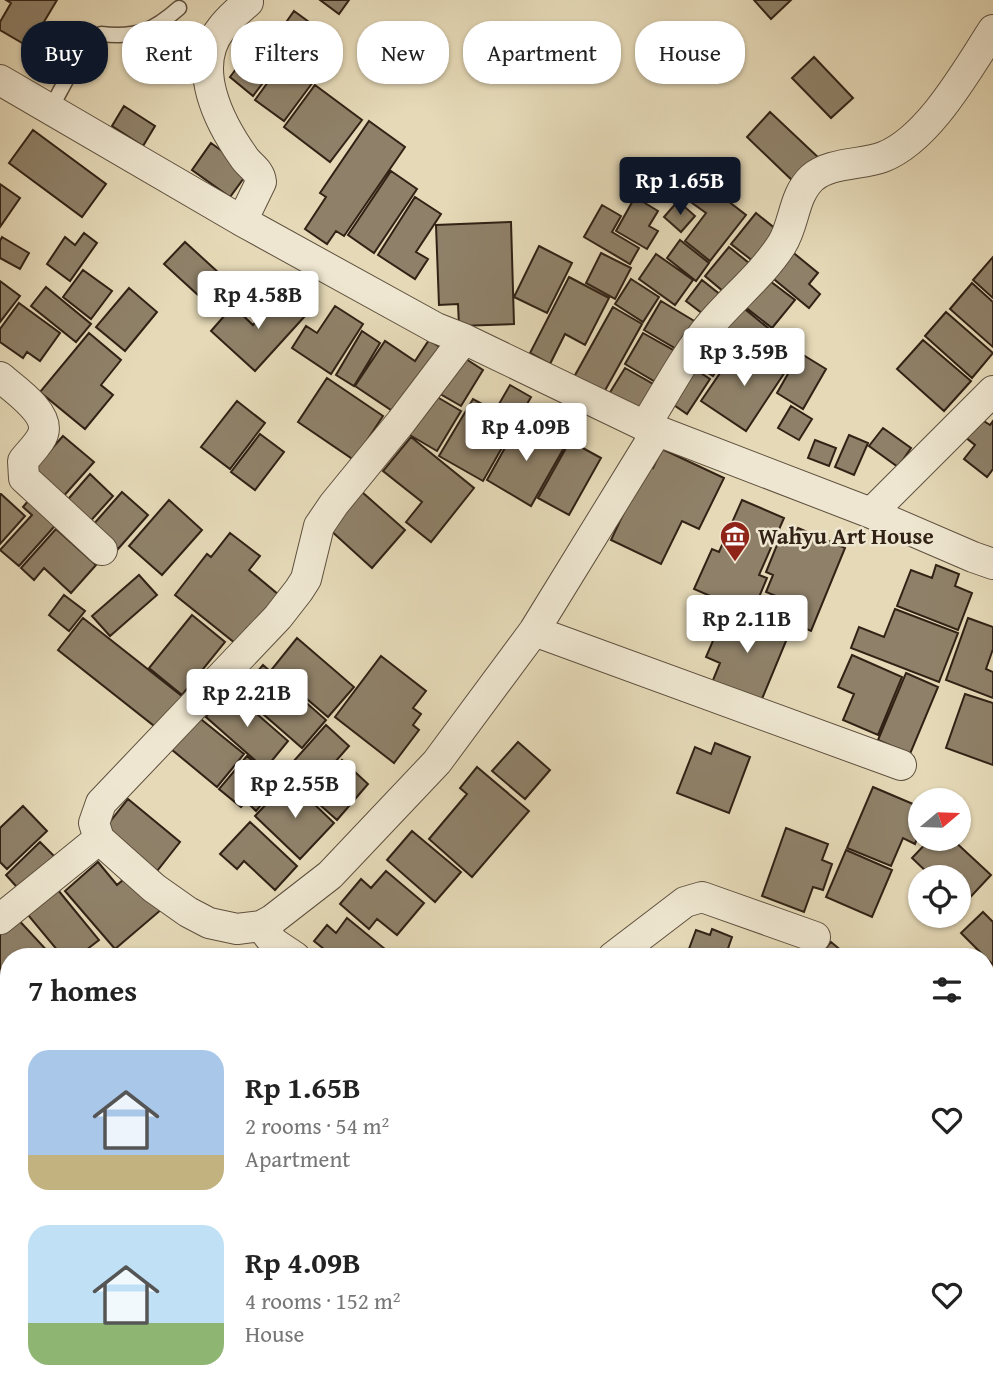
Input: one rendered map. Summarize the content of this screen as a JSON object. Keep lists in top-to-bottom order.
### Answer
{
  "places": {
    "museum": ["Wahyu Art House"]
  },
  "north": "right",
  "page": {
    "chip": [
      "Buy",
      "Rent",
      "Filters",
      "New",
      "Apartment",
      "House"
    ],
    "price": [
      "Rp 1.65B",
      "Rp 4.58B",
      "Rp 3.59B",
      "Rp 4.09B",
      "Rp 2.11B",
      "Rp 2.21B",
      "Rp 2.55B"
    ],
    "heading": "7 homes",
    "list": [
      {
        "name": "Rp 1.65B",
        "note": "2 rooms · 54 m² · Apartment"
      },
      {
        "name": "Rp 4.09B",
        "note": "4 rooms · 152 m² · House"
      }
    ]
  }
}
